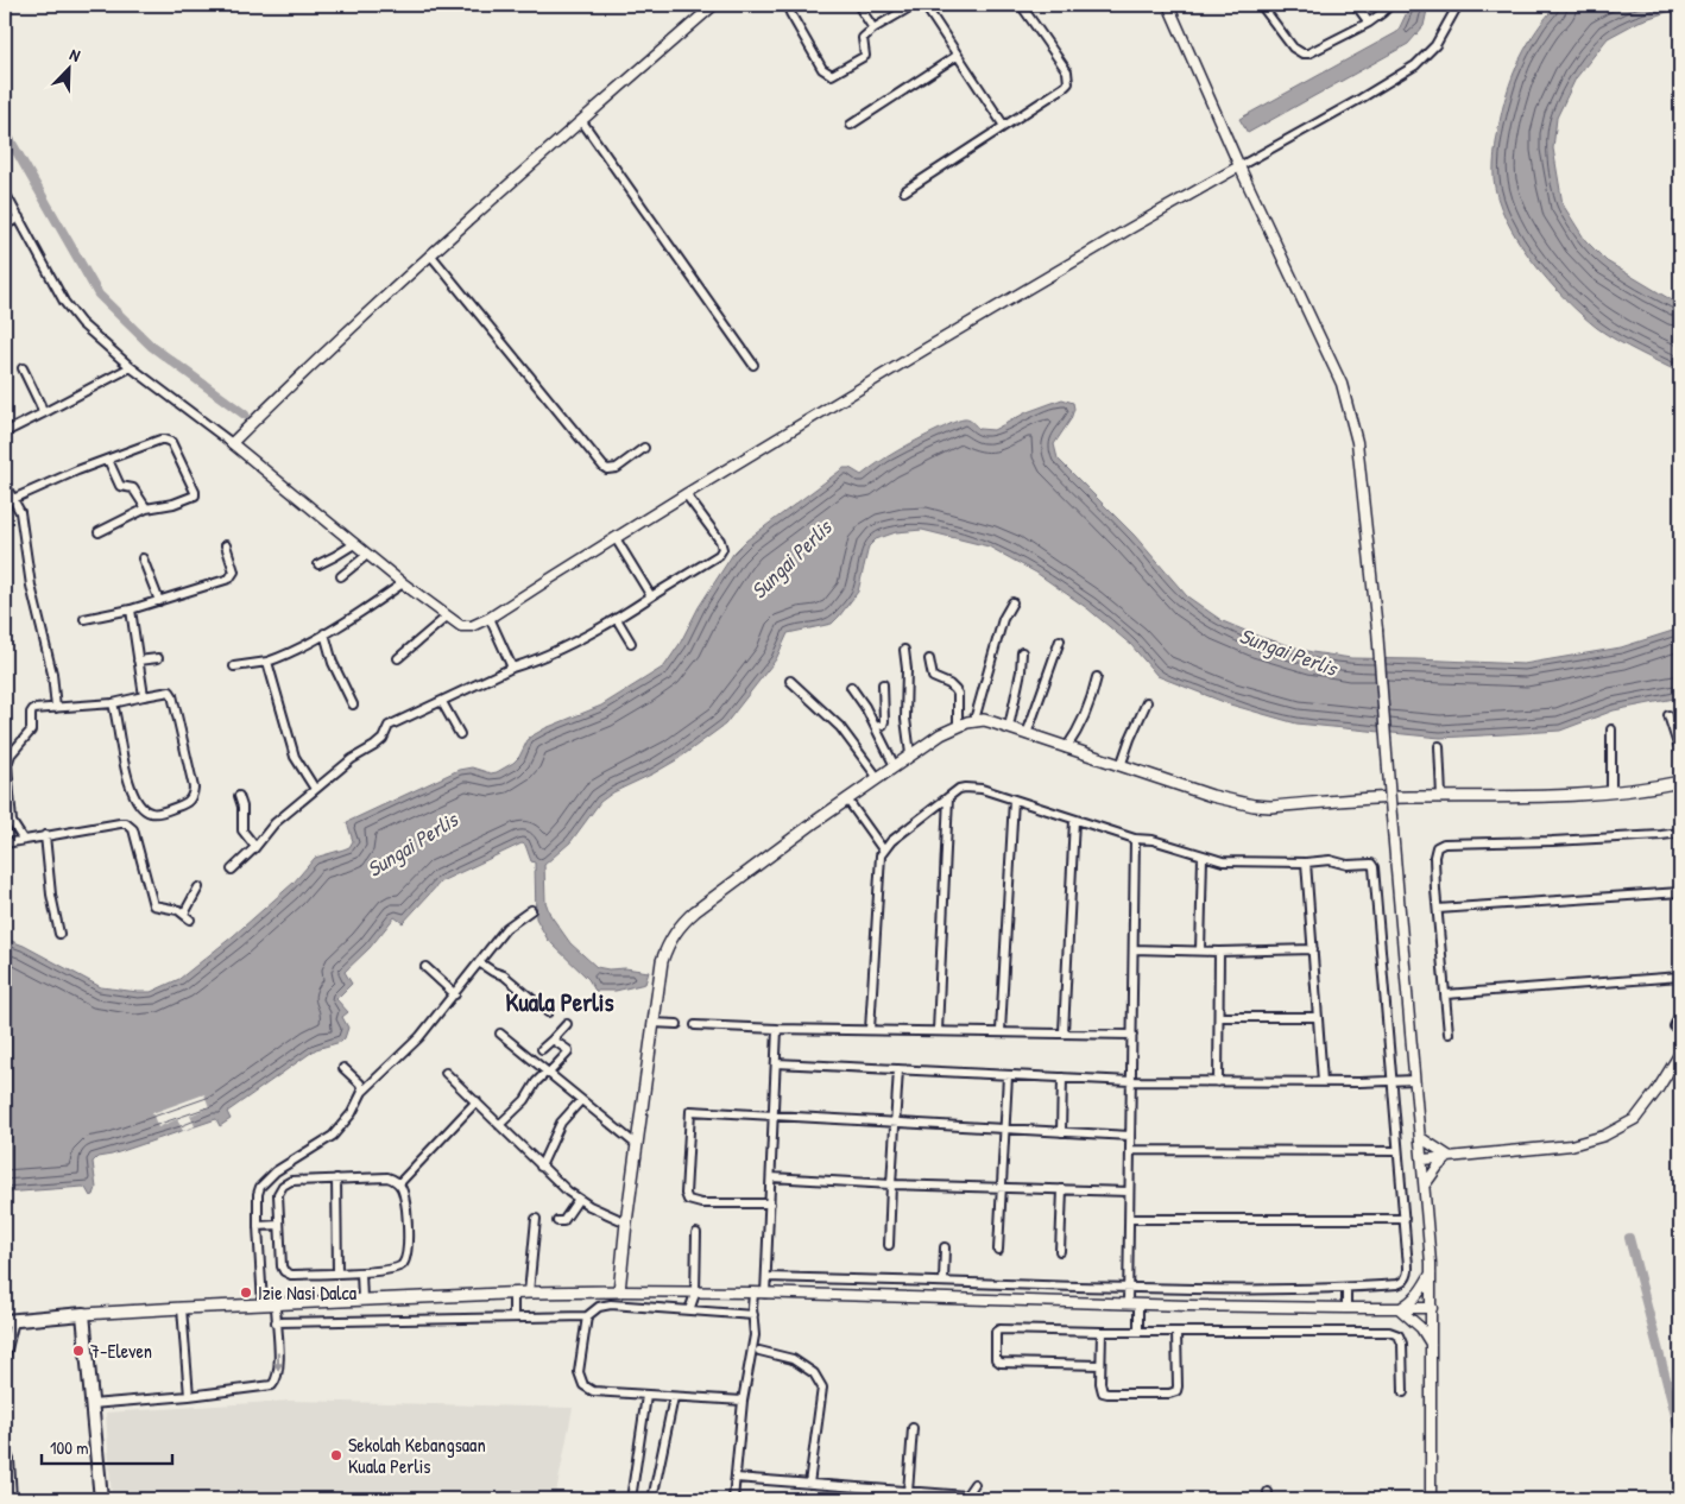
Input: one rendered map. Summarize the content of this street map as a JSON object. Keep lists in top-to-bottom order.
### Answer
{
  "districts": ["Kuala Perlis"],
  "water": ["Sungai Perlis"],
  "places": ["Izie Nasi Dalca", "7-Eleven", "Sekolah Kebangsaan Kuala Perlis"],
  "scale_bar": "100 m",
  "north": "top right"
}
